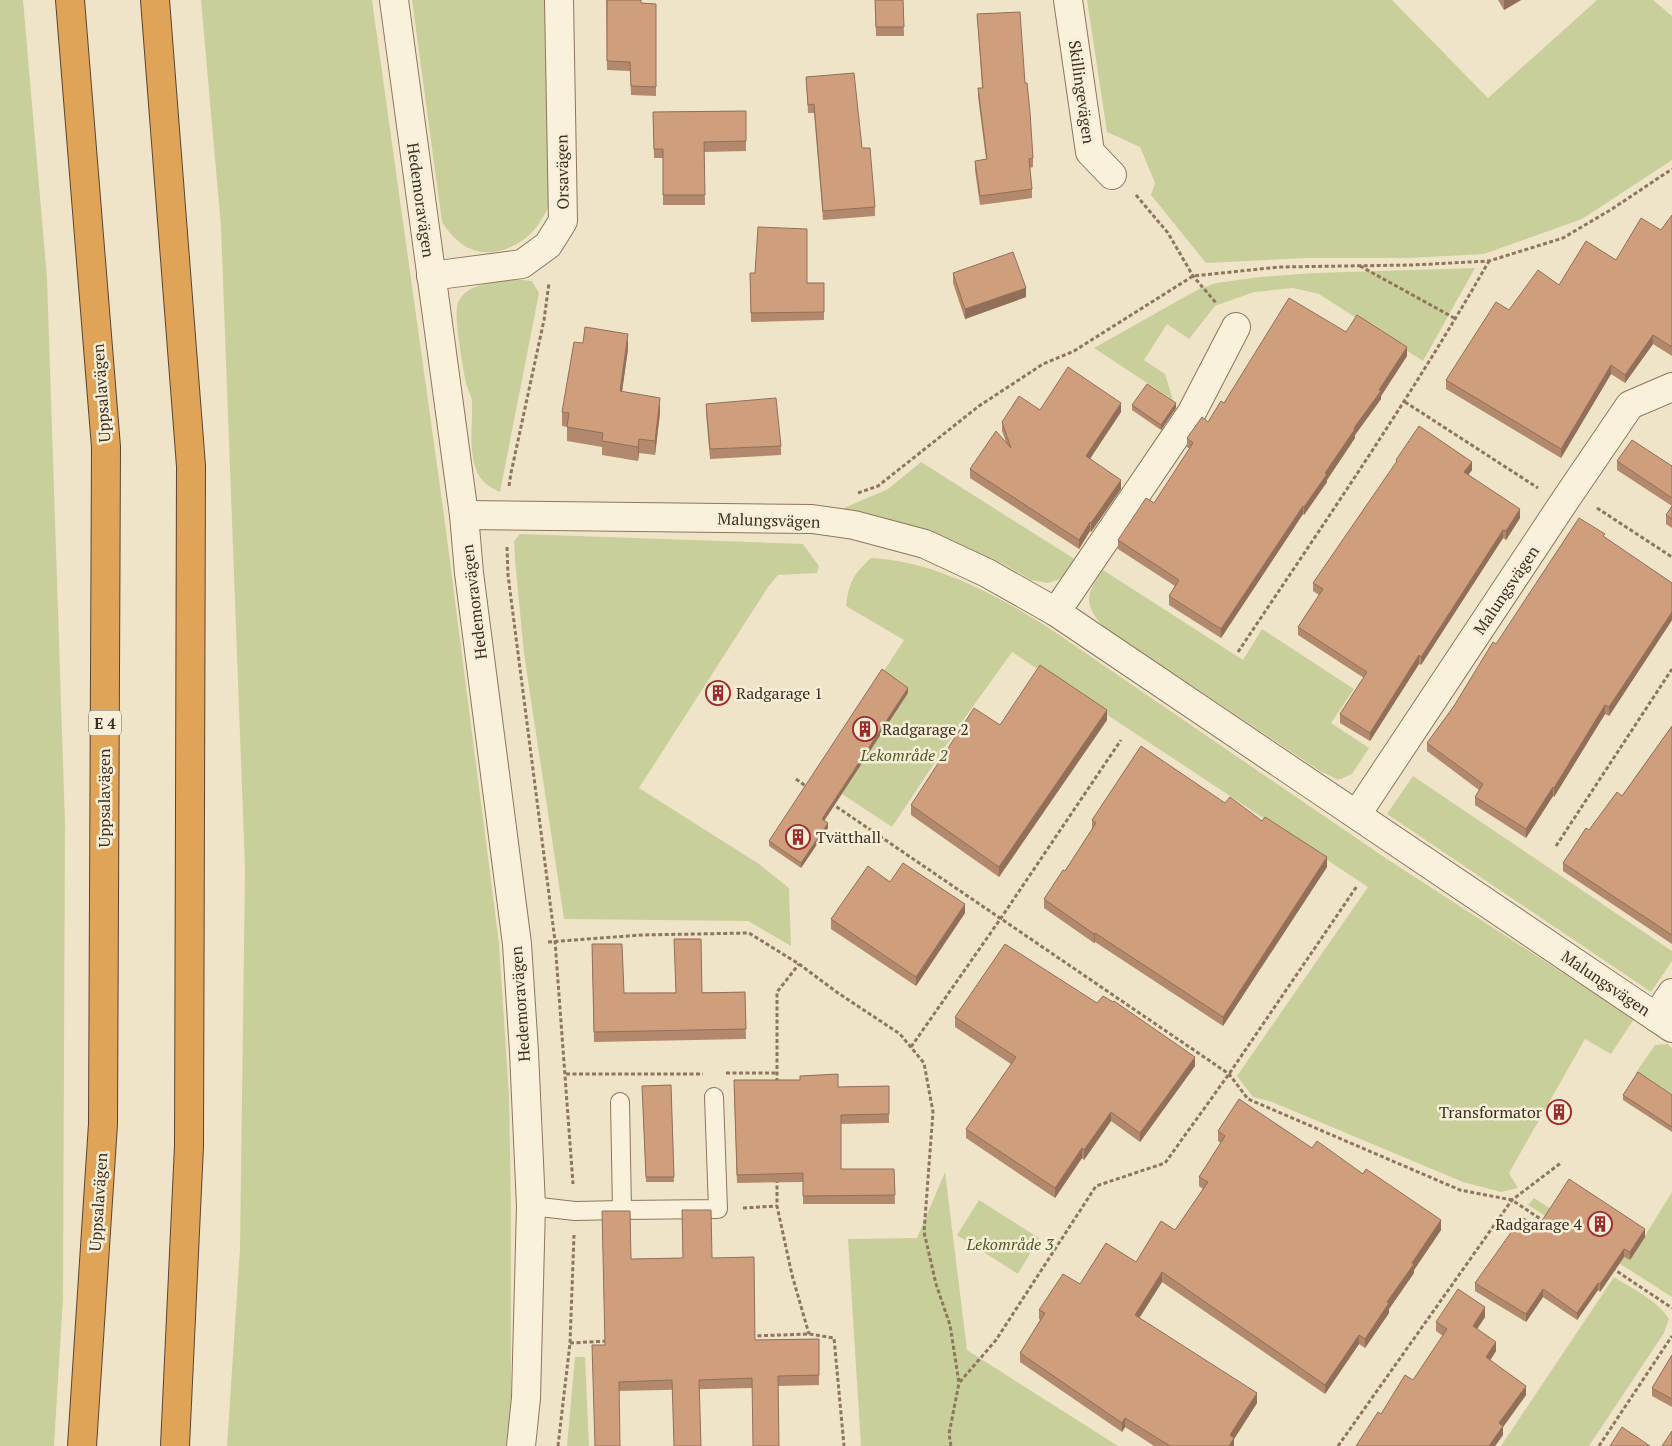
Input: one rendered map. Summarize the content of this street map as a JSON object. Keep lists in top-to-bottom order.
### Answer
{
  "streets": {
    "highway": ["Uppsalavägen", "E 4"],
    "street": [
      "Skillingevägen",
      "Orsavägen",
      "Hedemoravägen",
      "Malungsvägen"
    ]
  },
  "crossings": [
    ["Orsavägen", "Hedemoravägen"],
    ["Hedemoravägen", "Malungsvägen"]
  ],
  "parks": ["Lekområde 2", "Lekområde 3"],
  "places": {
    "building": [
      "Radgarage 1",
      "Radgarage 2",
      "Tvätthall",
      "Transformator",
      "Radgarage 4"
    ]
  }
}
